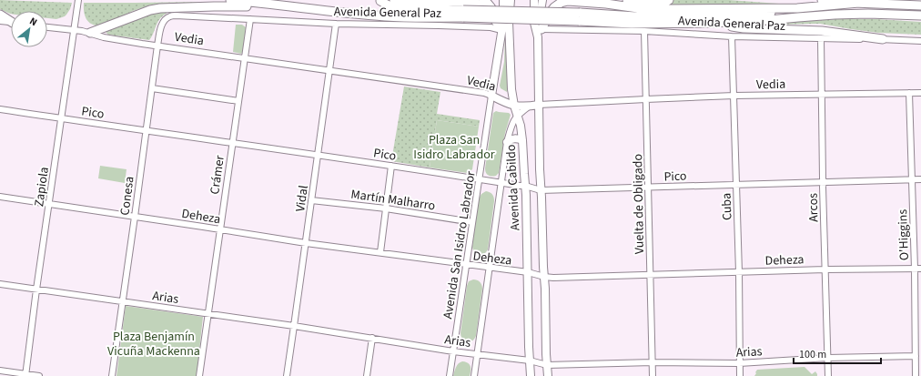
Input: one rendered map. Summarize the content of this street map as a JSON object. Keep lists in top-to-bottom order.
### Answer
{
  "streets": {
    "highway": ["Avenida General Paz"],
    "main road": ["Vedia", "Avenida Cabildo"],
    "street": [
      "Pico",
      "Crámer",
      "Zapiola",
      "Conesa",
      "Vidal",
      "Martín Malharro",
      "Vuelta de Obligado",
      "Cuba",
      "Arcos",
      "Deheza",
      "O'Higgins",
      "Avenida San Isidro Labrador",
      "Arias"
    ]
  },
  "crossings": [
    ["Avenida General Paz", "Crámer"],
    ["Avenida General Paz", "Conesa"],
    ["Avenida General Paz", "Vidal"],
    ["Avenida General Paz", "Vuelta de Obligado"],
    ["Avenida General Paz", "Cuba"],
    ["Avenida General Paz", "Arcos"],
    ["Vedia", "Crámer"],
    ["Vedia", "Zapiola"],
    ["Vedia", "Avenida Cabildo"],
    ["Vedia", "Conesa"],
    ["Vedia", "Vidal"],
    ["Vedia", "Vuelta de Obligado"],
    ["Vedia", "Cuba"],
    ["Vedia", "Arcos"],
    ["Vedia", "O'Higgins"],
    ["Vedia", "Avenida San Isidro Labrador"],
    ["Pico", "Crámer"],
    ["Pico", "Zapiola"],
    ["Pico", "Avenida Cabildo"],
    ["Pico", "Conesa"],
    ["Pico", "Vidal"],
    ["Pico", "Vuelta de Obligado"],
    ["Pico", "Cuba"],
    ["Pico", "Arcos"],
    ["Pico", "O'Higgins"],
    ["Pico", "Avenida San Isidro Labrador"],
    ["Crámer", "Deheza"],
    ["Crámer", "Arias"],
    ["Zapiola", "Deheza"],
    ["Zapiola", "Arias"],
    ["Avenida Cabildo", "Deheza"],
    ["Avenida Cabildo", "Arias"],
    ["Conesa", "Deheza"],
    ["Conesa", "Arias"],
    ["Vidal", "Martín Malharro"],
    ["Vidal", "Deheza"],
    ["Vidal", "Arias"],
    ["Martín Malharro", "Avenida San Isidro Labrador"],
    ["Vuelta de Obligado", "Deheza"],
    ["Vuelta de Obligado", "Arias"],
    ["Cuba", "Deheza"],
    ["Cuba", "Arias"],
    ["Arcos", "Deheza"],
    ["Arcos", "Arias"],
    ["Deheza", "O'Higgins"],
    ["Deheza", "Avenida San Isidro Labrador"],
    ["O'Higgins", "Arias"],
    ["Avenida San Isidro Labrador", "Arias"]
  ],
  "parks": ["Plaza San Isidro Labrador", "Plaza Benjamín Vicuña Mackenna"],
  "scale_bar": "100 m",
  "north": "top right"
}
